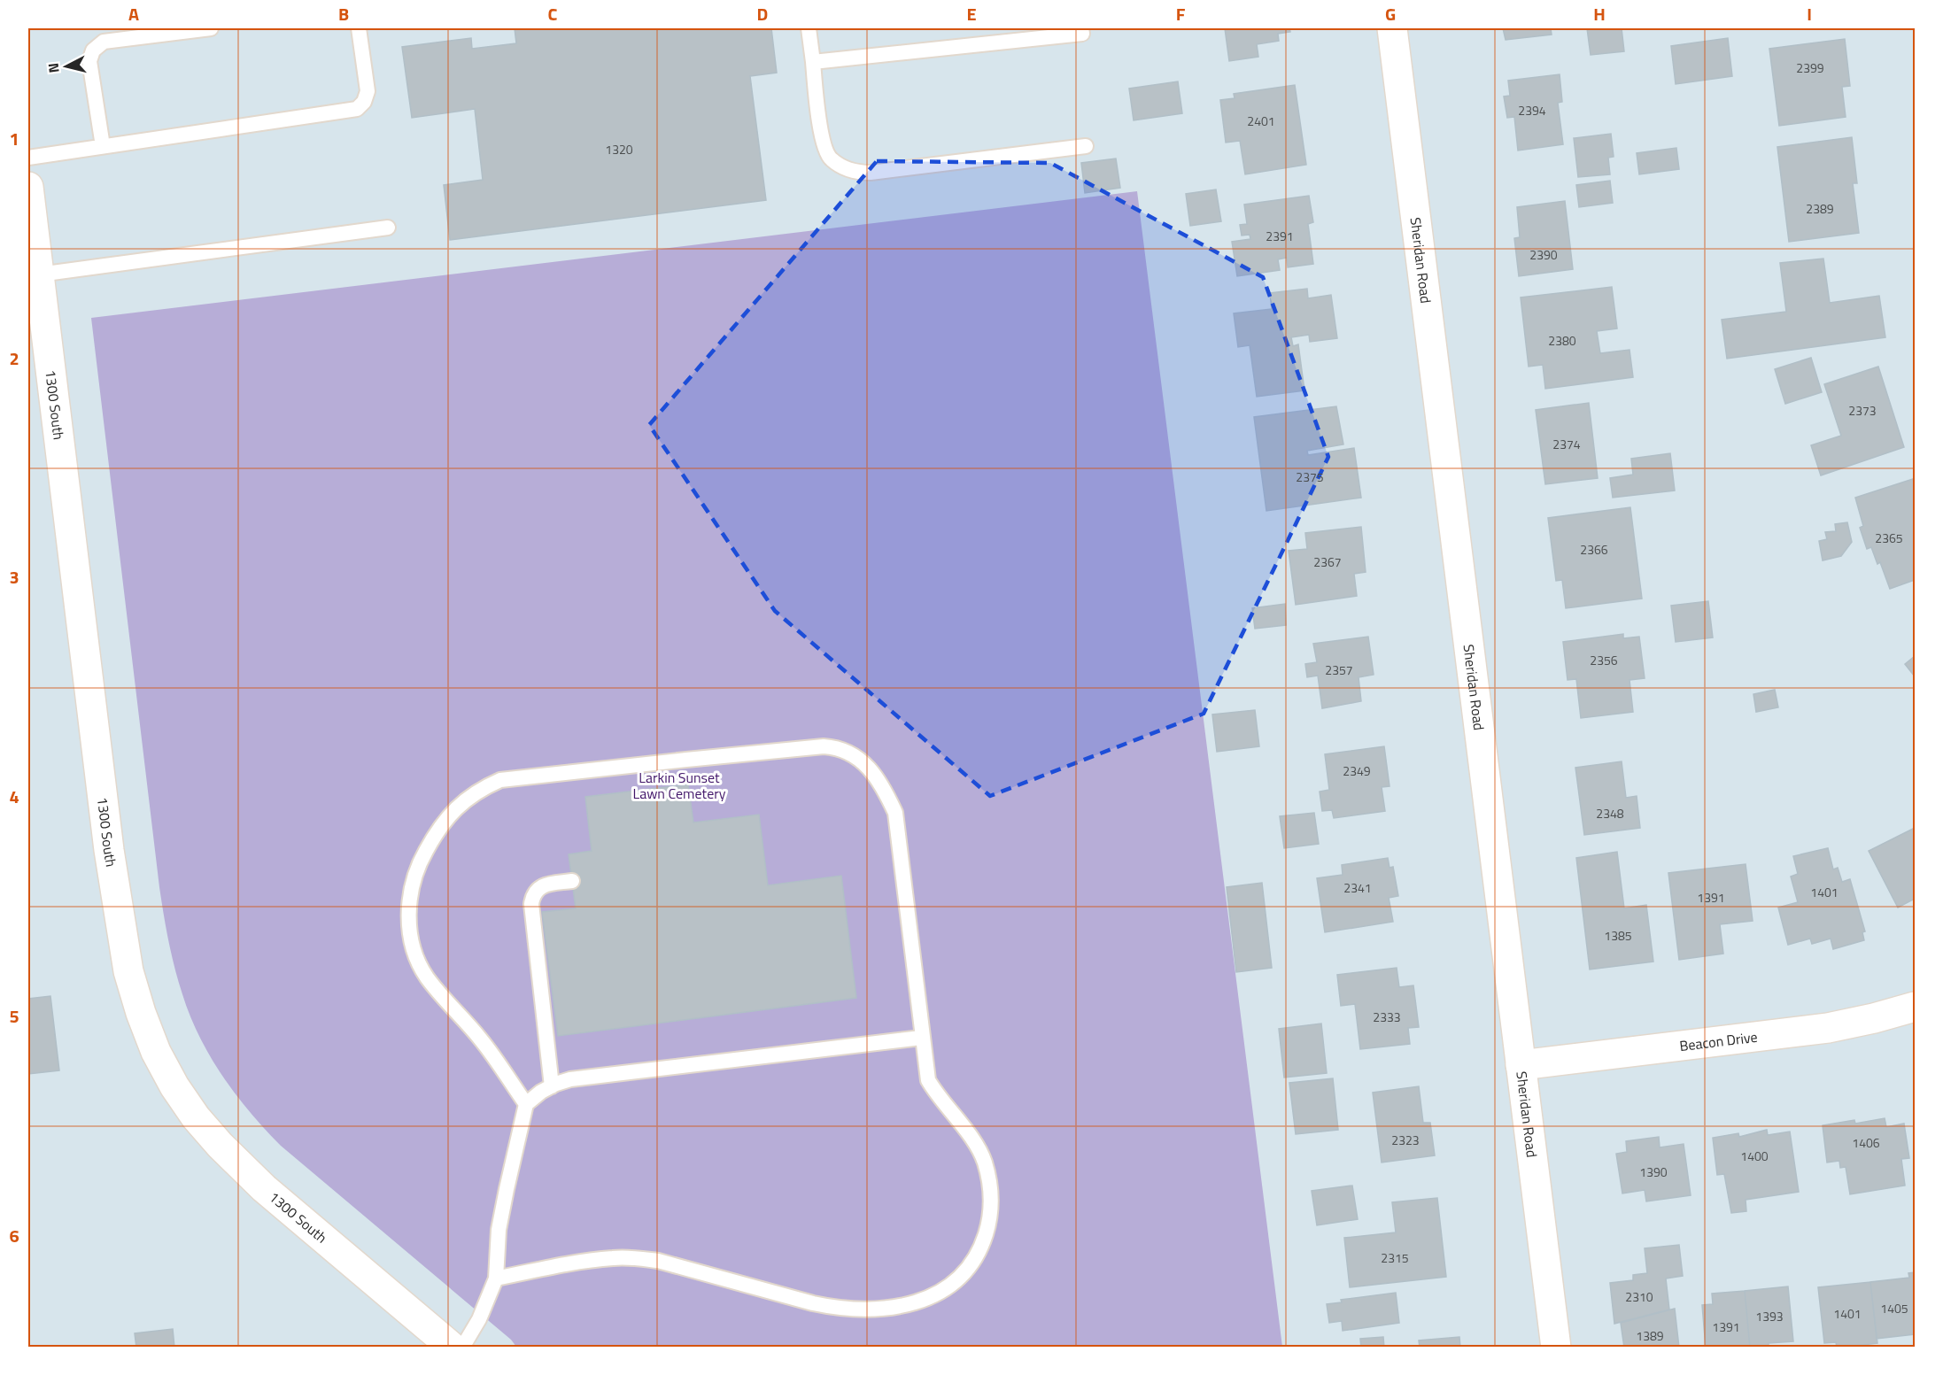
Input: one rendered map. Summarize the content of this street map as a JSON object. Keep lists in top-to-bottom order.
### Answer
{
  "streets": {
    "street": ["Sheridan Road", "1300 South", "Beacon Drive"]
  },
  "crossings": [
    ["Sheridan Road", "Beacon Drive"]
  ],
  "parks": ["Larkin Sunset Lawn Cemetery"],
  "house_numbers": [
    "2399",
    "2394",
    "2401",
    "1320",
    "2389",
    "2391",
    "2390",
    "2380",
    "2373",
    "2374",
    "2375",
    "2365",
    "2366",
    "2367",
    "2356",
    "2357",
    "2349",
    "2348",
    "2341",
    "1401",
    "1391",
    "1385",
    "2333",
    "2323",
    "1406",
    "1400",
    "1390",
    "2315",
    "2310",
    "1405",
    "1401",
    "1393",
    "1391",
    "1389"
  ],
  "north": "left",
  "grid": {
    "columns": [
      "A",
      "B",
      "C",
      "D",
      "E",
      "F",
      "G",
      "H",
      "I"
    ],
    "rows": [
      "1",
      "2",
      "3",
      "4",
      "5",
      "6"
    ]
  }
}
